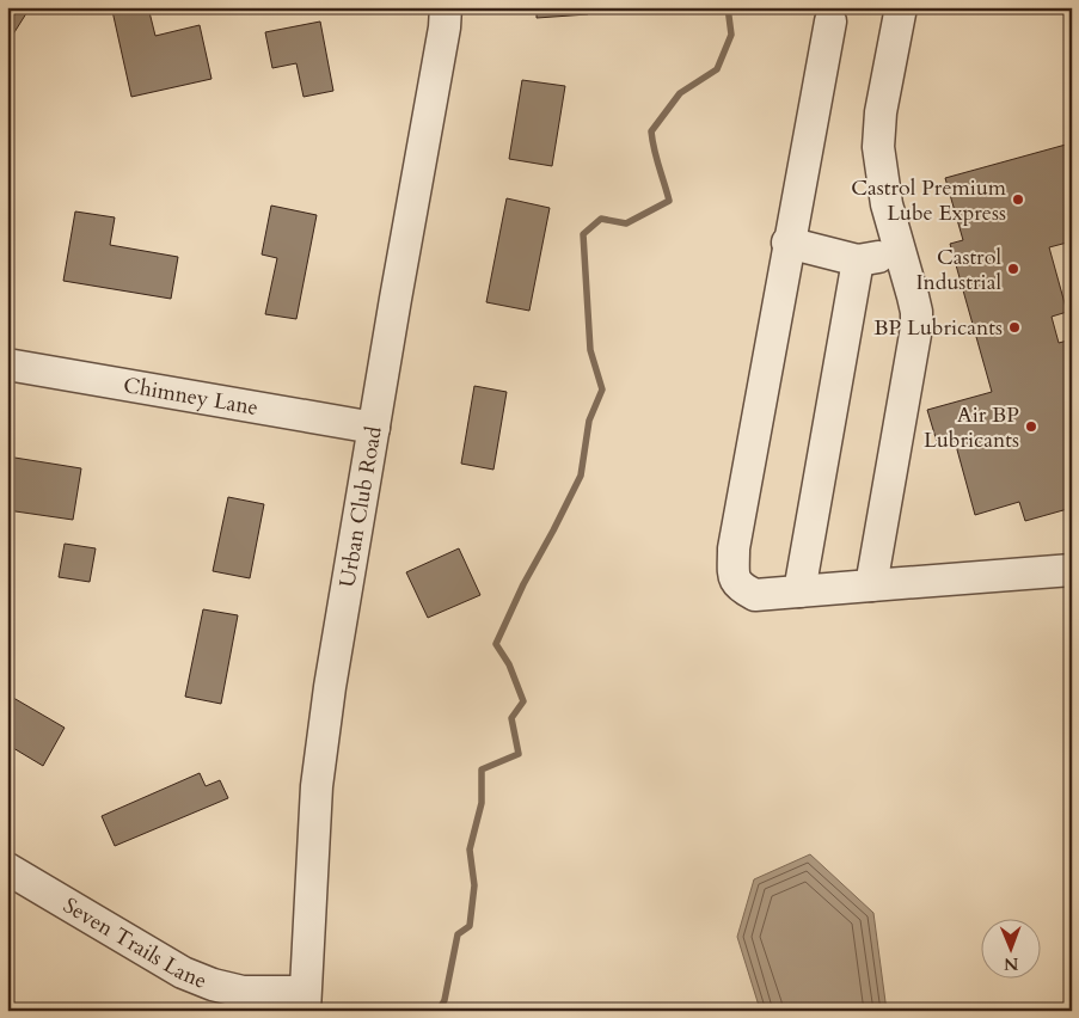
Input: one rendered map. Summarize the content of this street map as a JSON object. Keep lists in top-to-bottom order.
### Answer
{
  "streets": {
    "street": ["Chimney Lane", "Urban Club Road", "Seven Trails Lane"]
  },
  "crossings": [
    ["Chimney Lane", "Urban Club Road"],
    ["Urban Club Road", "Seven Trails Lane"]
  ],
  "places": [
    "Castrol Premium Lube Express",
    "Castrol Industrial",
    "BP Lubricants",
    "Air BP Lubricants"
  ],
  "north": "bottom"
}
